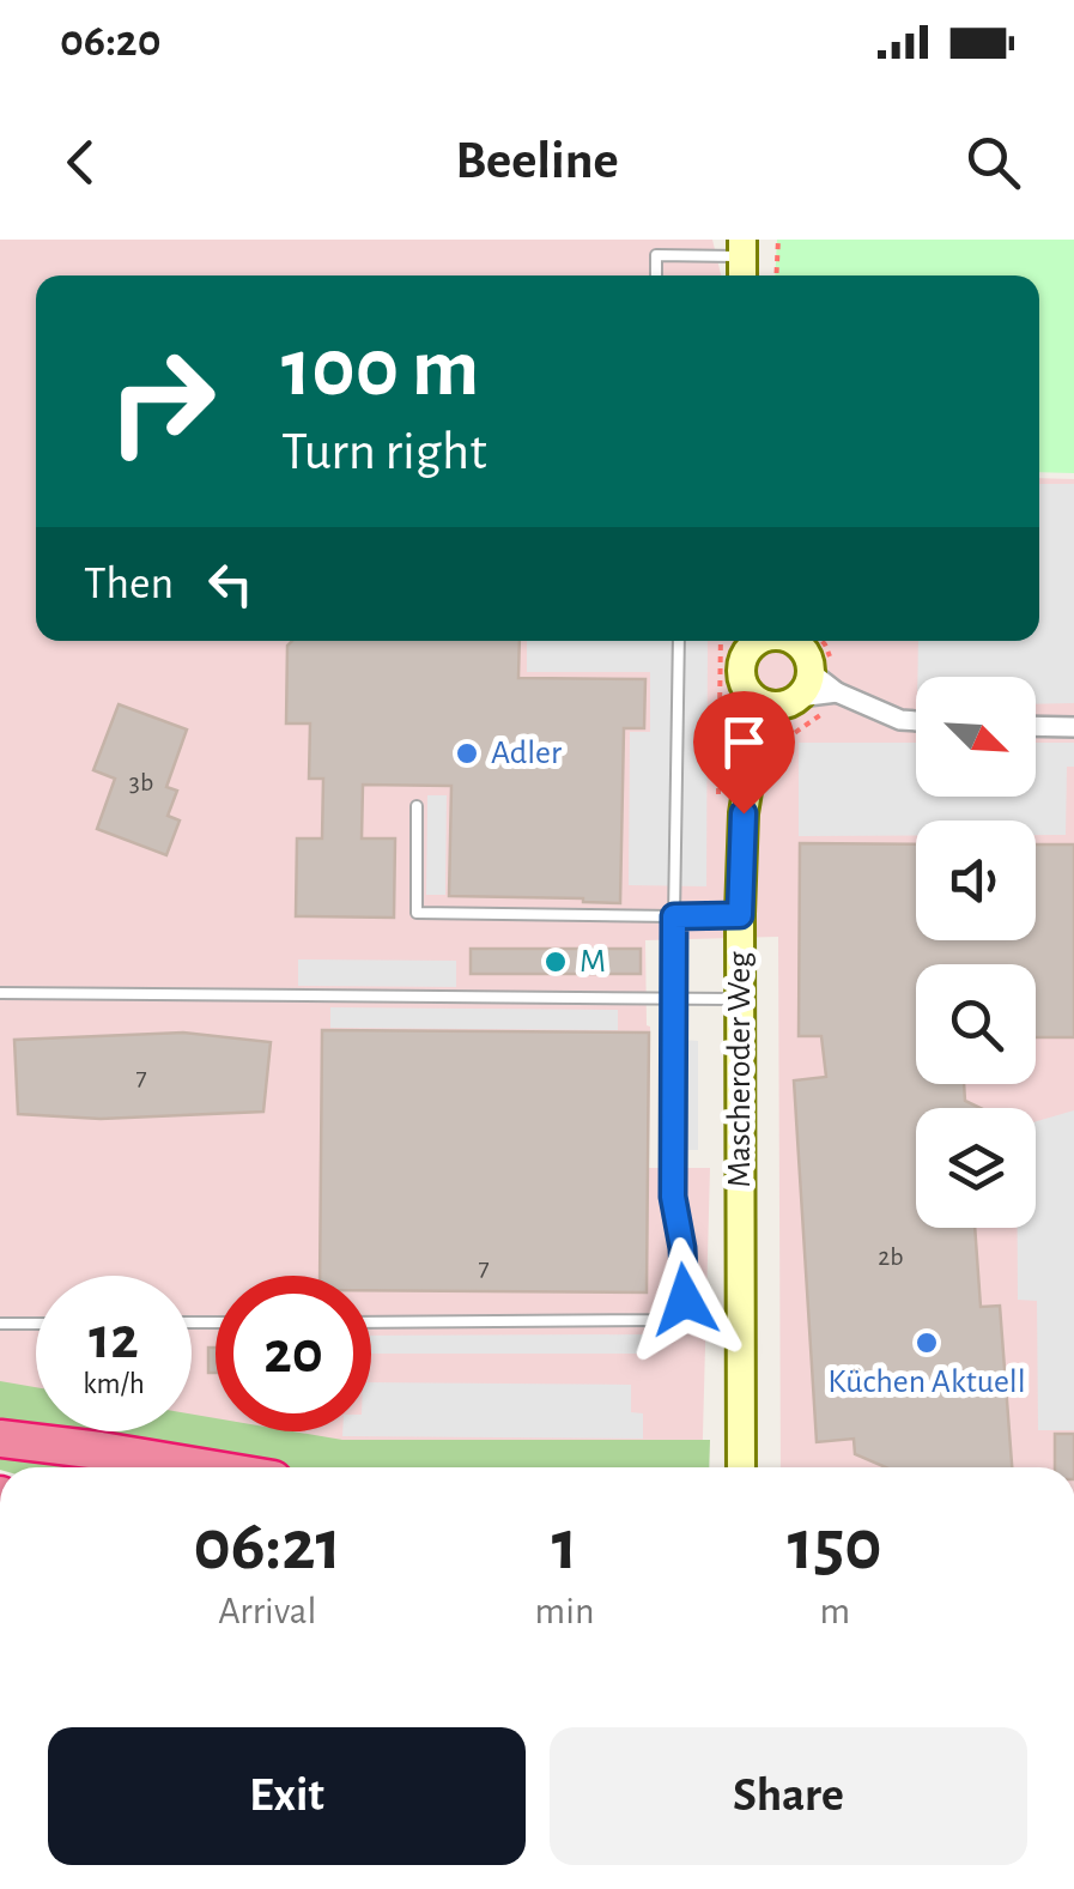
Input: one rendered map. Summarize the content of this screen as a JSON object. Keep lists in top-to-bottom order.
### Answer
{
  "streets": {
    "street": ["Mascheroder Weg"]
  },
  "places": ["Adler", "M", "Küchen Aktuell"],
  "house_numbers": [
    "3b",
    "7",
    "2b",
    "7"
  ],
  "north": "bottom right",
  "page": {
    "status": "06:20",
    "header": "Beeline",
    "turn": ["100 m", "Turn right"],
    "then": "Then",
    "speed": "12 km/h",
    "limit": "20",
    "eta": [
      "06:21",
      "Arrival",
      "1",
      "min",
      "150",
      "m"
    ],
    "buttons": ["Exit", "Share"]
  }
}
